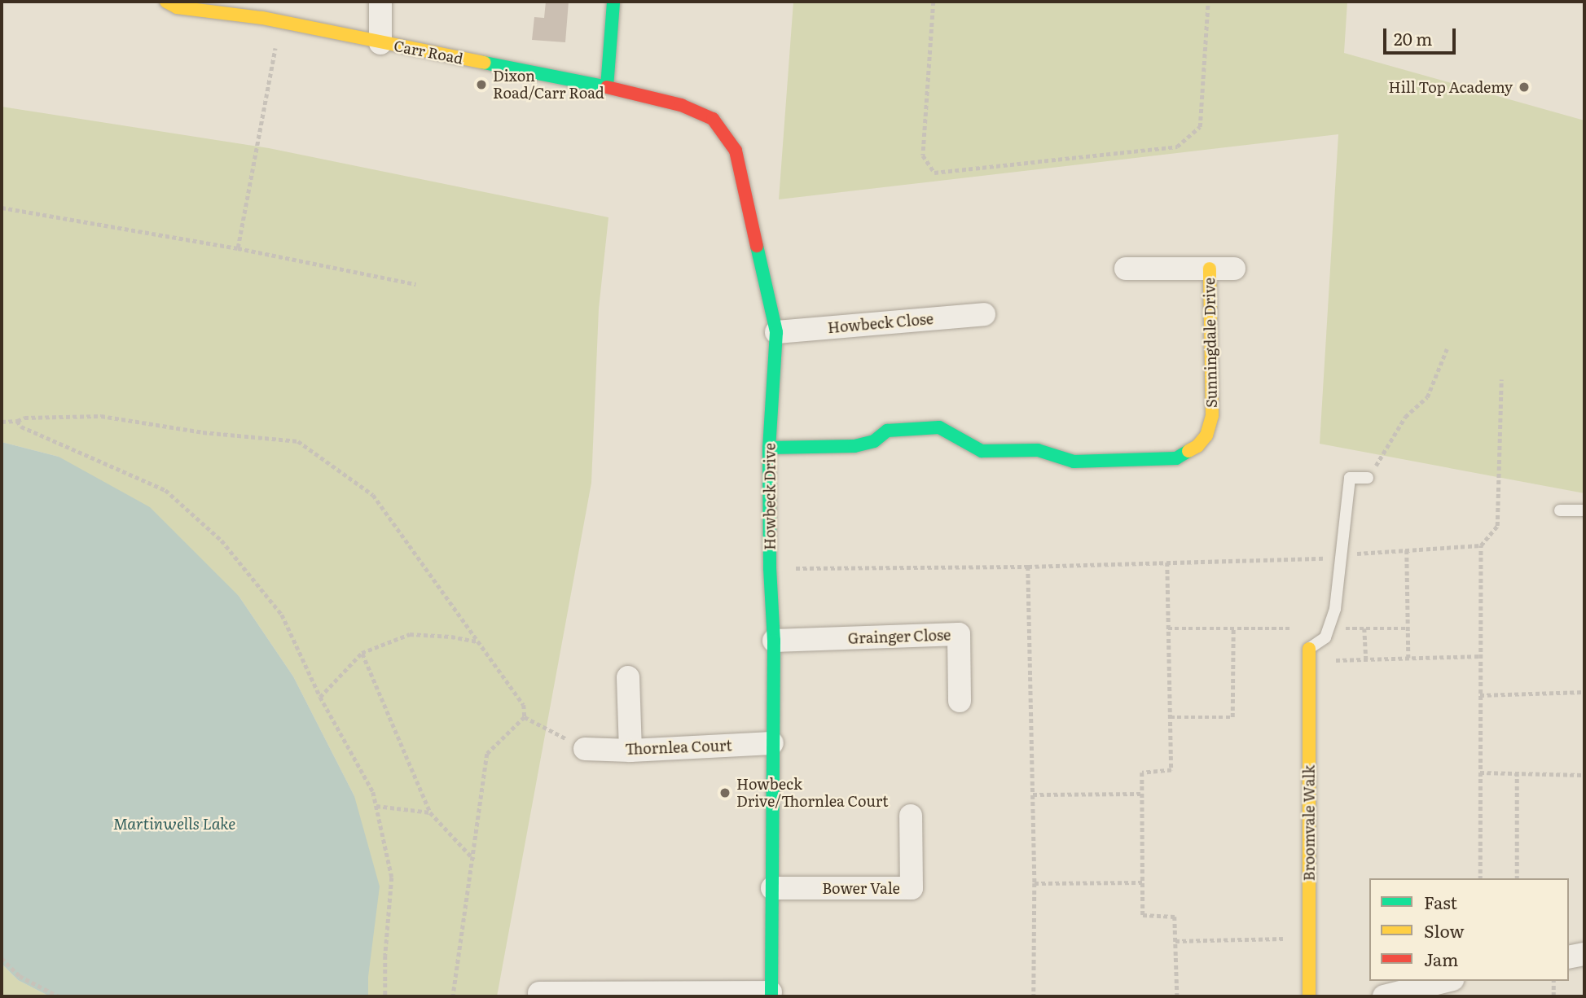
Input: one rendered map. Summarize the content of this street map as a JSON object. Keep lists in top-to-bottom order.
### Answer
{
  "streets": {
    "street": [
      "Carr Road",
      "Howbeck Close",
      "Sunningdale Drive",
      "Howbeck Drive",
      "Grainger Close",
      "Thornlea Court",
      "Broomvale Walk",
      "Bower Vale"
    ]
  },
  "crossings": [
    ["Carr Road", "Howbeck Drive"],
    ["Howbeck Close", "Howbeck Drive"],
    ["Sunningdale Drive", "Howbeck Drive"],
    ["Howbeck Drive", "Grainger Close"],
    ["Howbeck Drive", "Thornlea Court"],
    ["Howbeck Drive", "Bower Vale"]
  ],
  "water": ["Martinwells Lake"],
  "places": ["Dixon Road/Carr Road", "Hill Top Academy", "Howbeck Drive/Thornlea Court"],
  "legend": ["Fast", "Slow", "Jam"],
  "scale_bar": "20 m"
}
